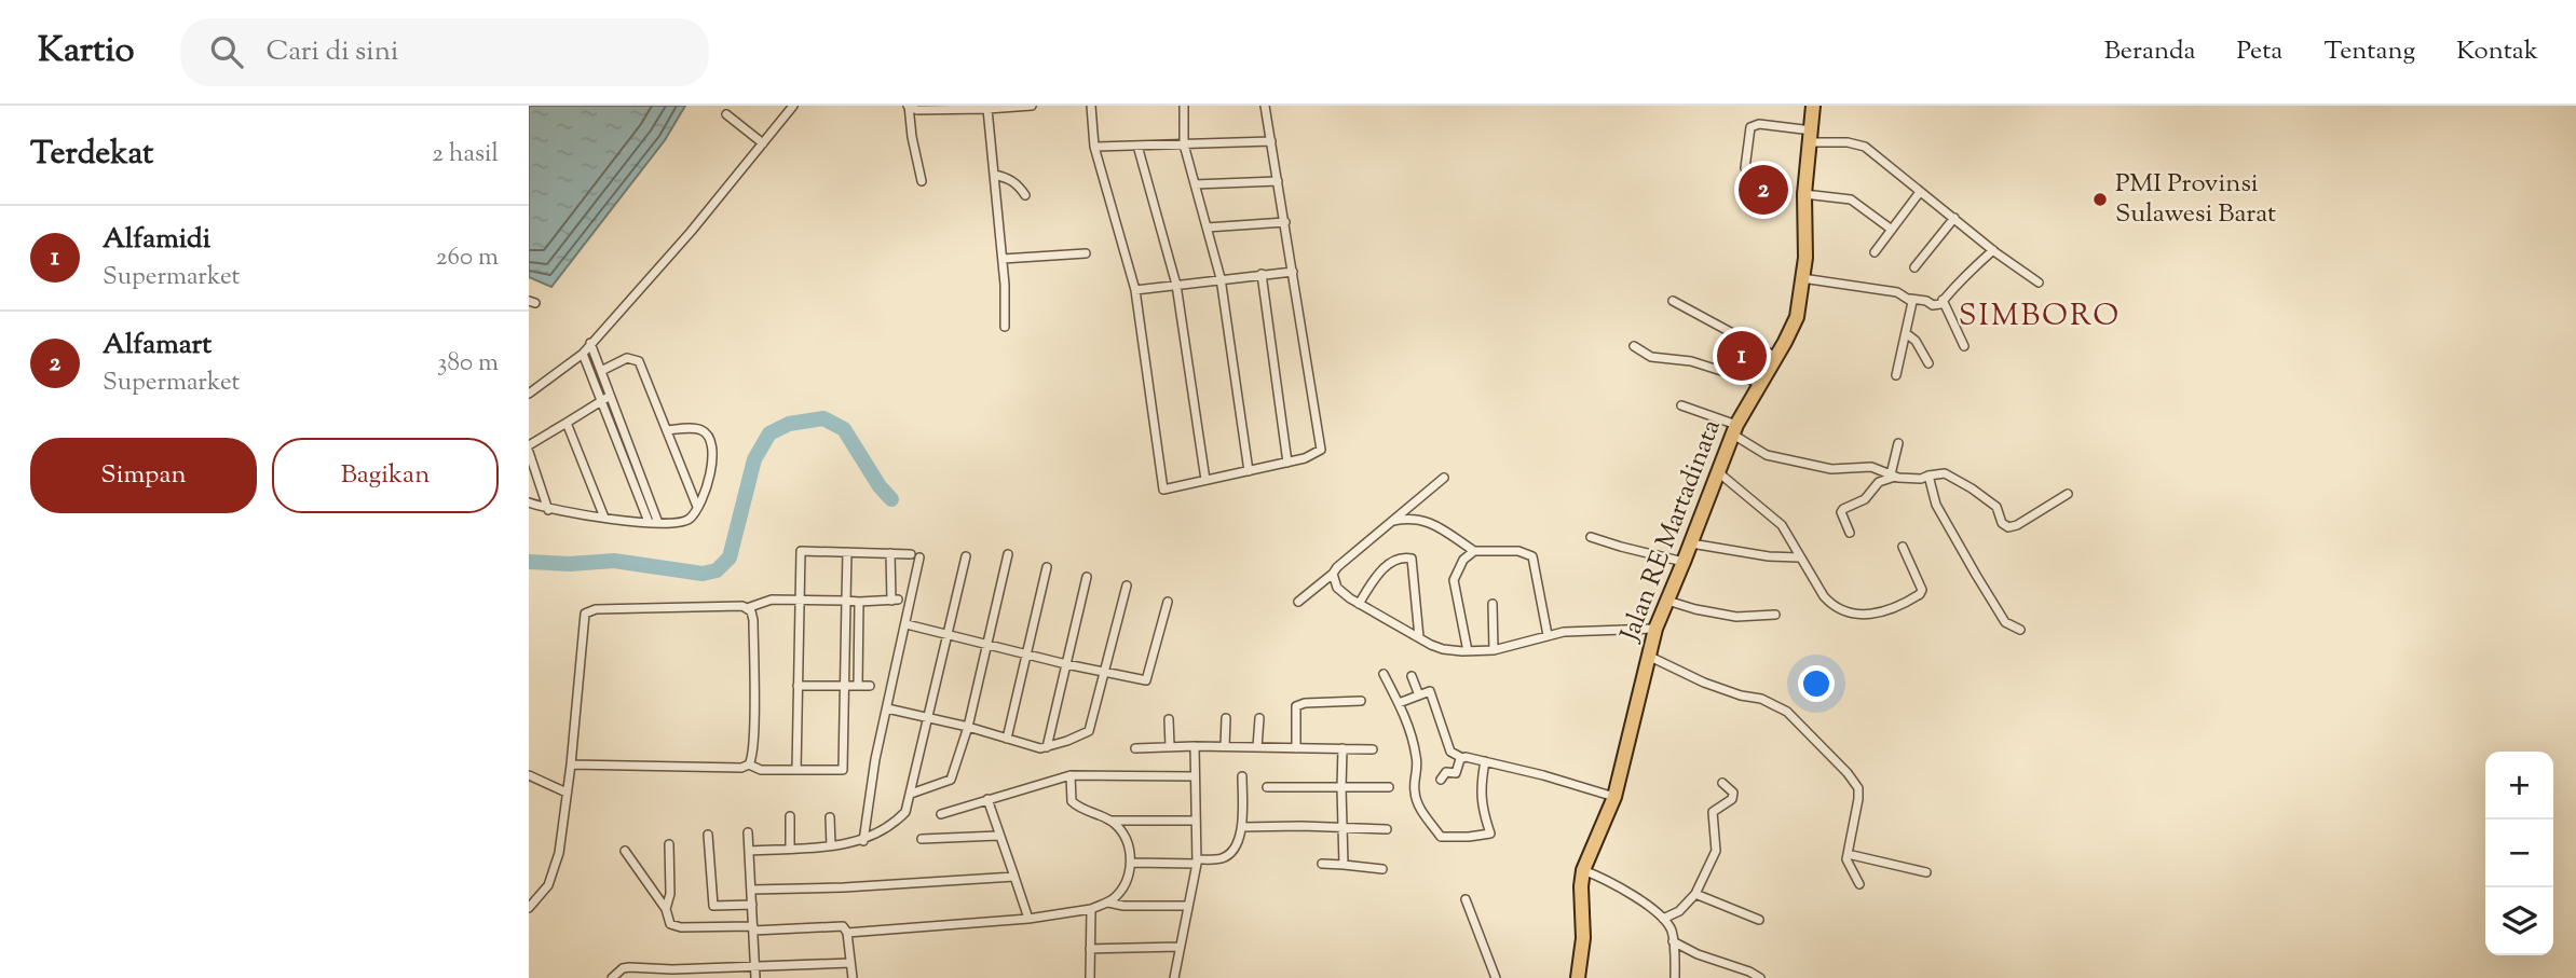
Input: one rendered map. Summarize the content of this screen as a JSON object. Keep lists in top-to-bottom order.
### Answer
{
  "streets": {
    "highway": ["Jalan RE Martadinata"]
  },
  "districts": ["SIMBORO"],
  "places": ["PMI Provinsi Sulawesi Barat"],
  "page": {
    "header": "Kartio",
    "search": "Cari di sini",
    "nav": [
      "Beranda",
      "Peta",
      "Tentang",
      "Kontak"
    ],
    "heading": ["Terdekat", "2 hasil"],
    "pins": ["2", "1"],
    "list": [
      {
        "mark": "1",
        "name": "Alfamidi",
        "note": "Supermarket",
        "value": "260 m"
      },
      {
        "mark": "2",
        "name": "Alfamart",
        "note": "Supermarket",
        "value": "380 m"
      }
    ],
    "buttons": ["Simpan", "Bagikan"],
    "map_buttons": ["+", "−"]
  }
}
